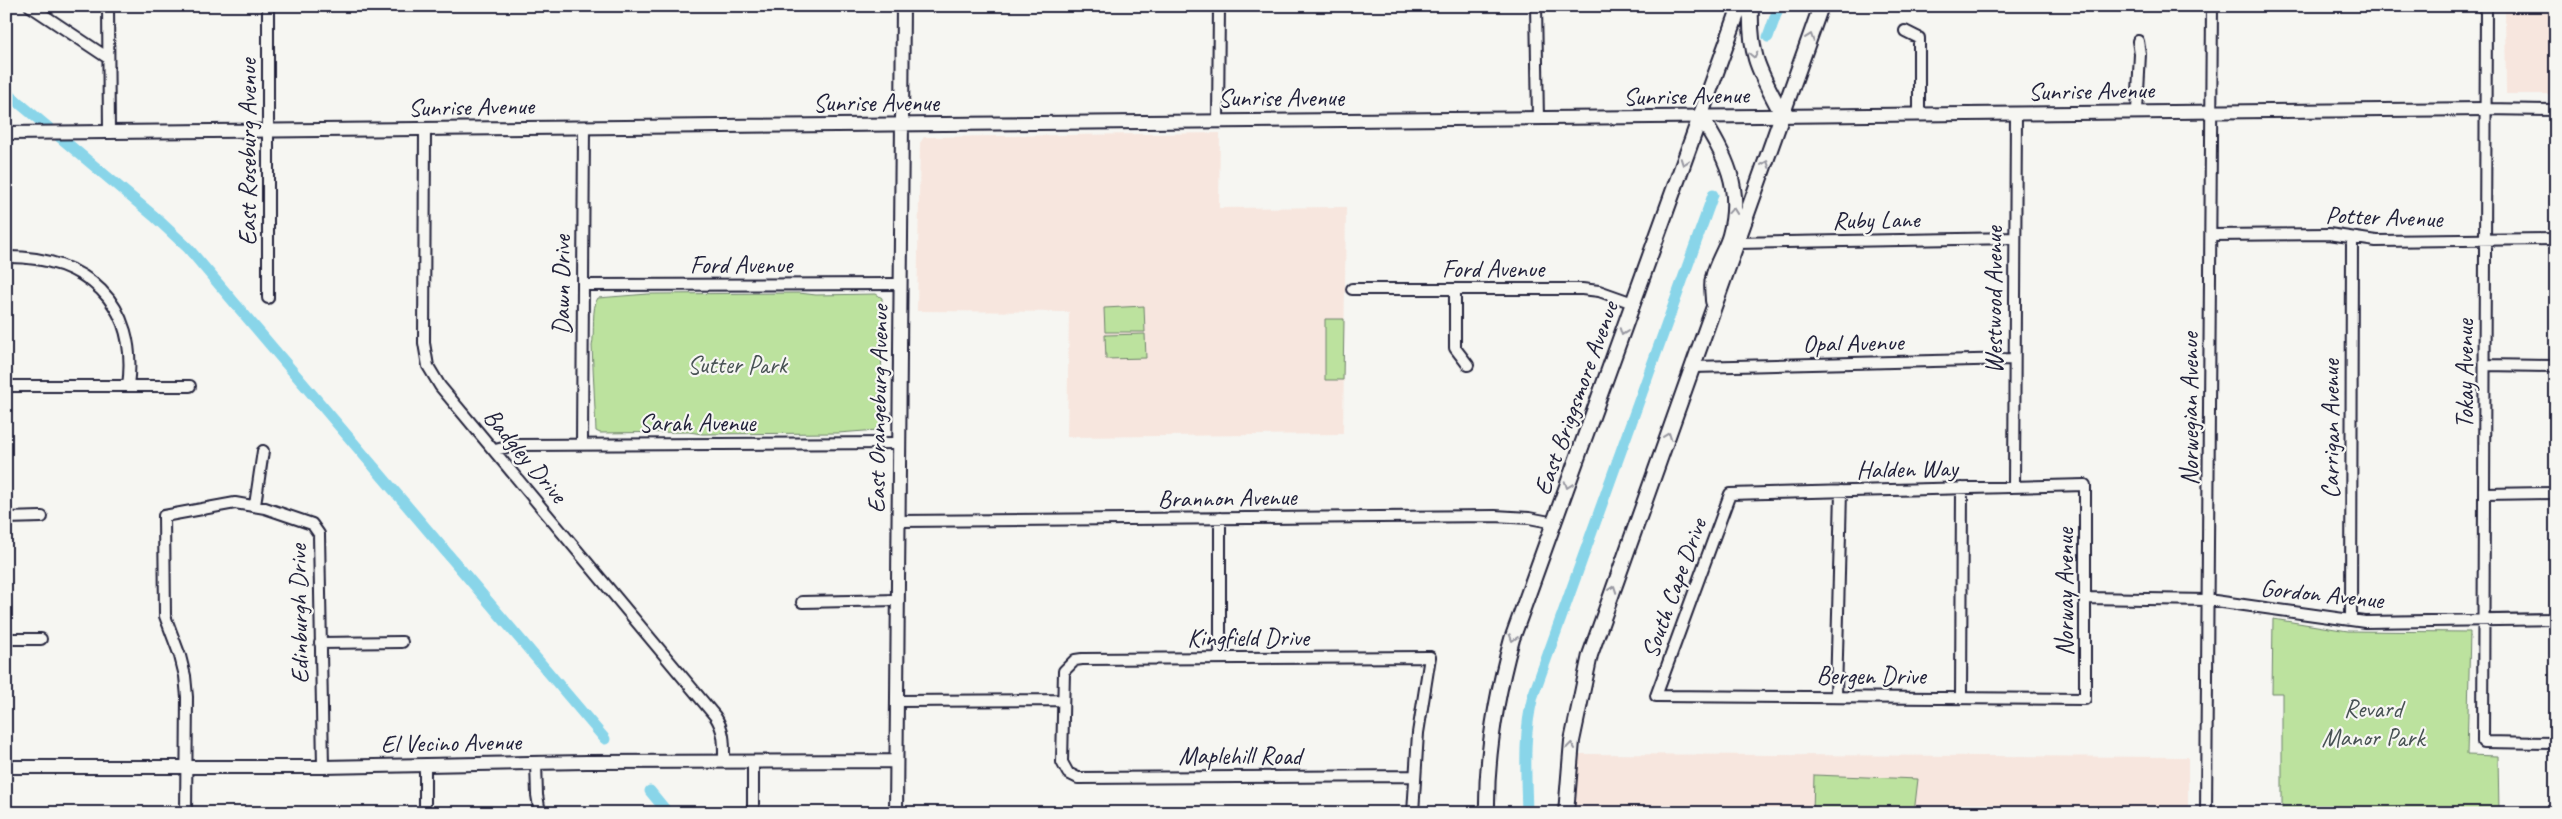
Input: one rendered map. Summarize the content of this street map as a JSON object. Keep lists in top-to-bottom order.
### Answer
{
  "streets": {
    "main road": ["East Briggsmore Avenue"],
    "street": [
      "Sunrise Avenue",
      "East Roseburg Avenue",
      "Potter Avenue",
      "Ruby Lane",
      "Ford Avenue",
      "Dawn Drive",
      "Westwood Avenue",
      "Opal Avenue",
      "Tokay Avenue",
      "East Orangeburg Avenue",
      "Norwegian Avenue",
      "Sarah Avenue",
      "Carrigan Avenue",
      "Badgley Drive",
      "Halden Way",
      "Brannon Avenue",
      "South Cape Drive",
      "Norway Avenue",
      "Gordon Avenue",
      "Edinburgh Drive",
      "Kingfield Drive",
      "Bergen Drive",
      "El Vecino Avenue",
      "Maplehill Road"
    ]
  },
  "crossings": [
    ["Sunrise Avenue", "East Roseburg Avenue"],
    ["Sunrise Avenue", "Dawn Drive"],
    ["Sunrise Avenue", "Westwood Avenue"],
    ["Sunrise Avenue", "Tokay Avenue"],
    ["Sunrise Avenue", "East Briggsmore Avenue"],
    ["Sunrise Avenue", "East Orangeburg Avenue"],
    ["Sunrise Avenue", "Norwegian Avenue"],
    ["Sunrise Avenue", "Badgley Drive"],
    ["Potter Avenue", "Tokay Avenue"],
    ["Potter Avenue", "Norwegian Avenue"],
    ["Potter Avenue", "Carrigan Avenue"],
    ["Ruby Lane", "Westwood Avenue"],
    ["Ford Avenue", "Dawn Drive"],
    ["Ford Avenue", "East Briggsmore Avenue"],
    ["Ford Avenue", "East Orangeburg Avenue"],
    ["Dawn Drive", "Sarah Avenue"],
    ["Westwood Avenue", "Opal Avenue"],
    ["Westwood Avenue", "Halden Way"],
    ["Tokay Avenue", "Gordon Avenue"],
    ["East Briggsmore Avenue", "Brannon Avenue"],
    ["East Orangeburg Avenue", "Sarah Avenue"],
    ["East Orangeburg Avenue", "Brannon Avenue"],
    ["East Orangeburg Avenue", "El Vecino Avenue"],
    ["Norwegian Avenue", "Gordon Avenue"],
    ["Sarah Avenue", "Badgley Drive"],
    ["Carrigan Avenue", "Gordon Avenue"],
    ["Badgley Drive", "El Vecino Avenue"],
    ["Halden Way", "South Cape Drive"],
    ["Halden Way", "Norway Avenue"],
    ["South Cape Drive", "Bergen Drive"],
    ["Norway Avenue", "Gordon Avenue"],
    ["Norway Avenue", "Bergen Drive"],
    ["Edinburgh Drive", "El Vecino Avenue"],
    ["Kingfield Drive", "Maplehill Road"]
  ],
  "parks": ["Sutter Park", "Revard Manor Park"]
}
